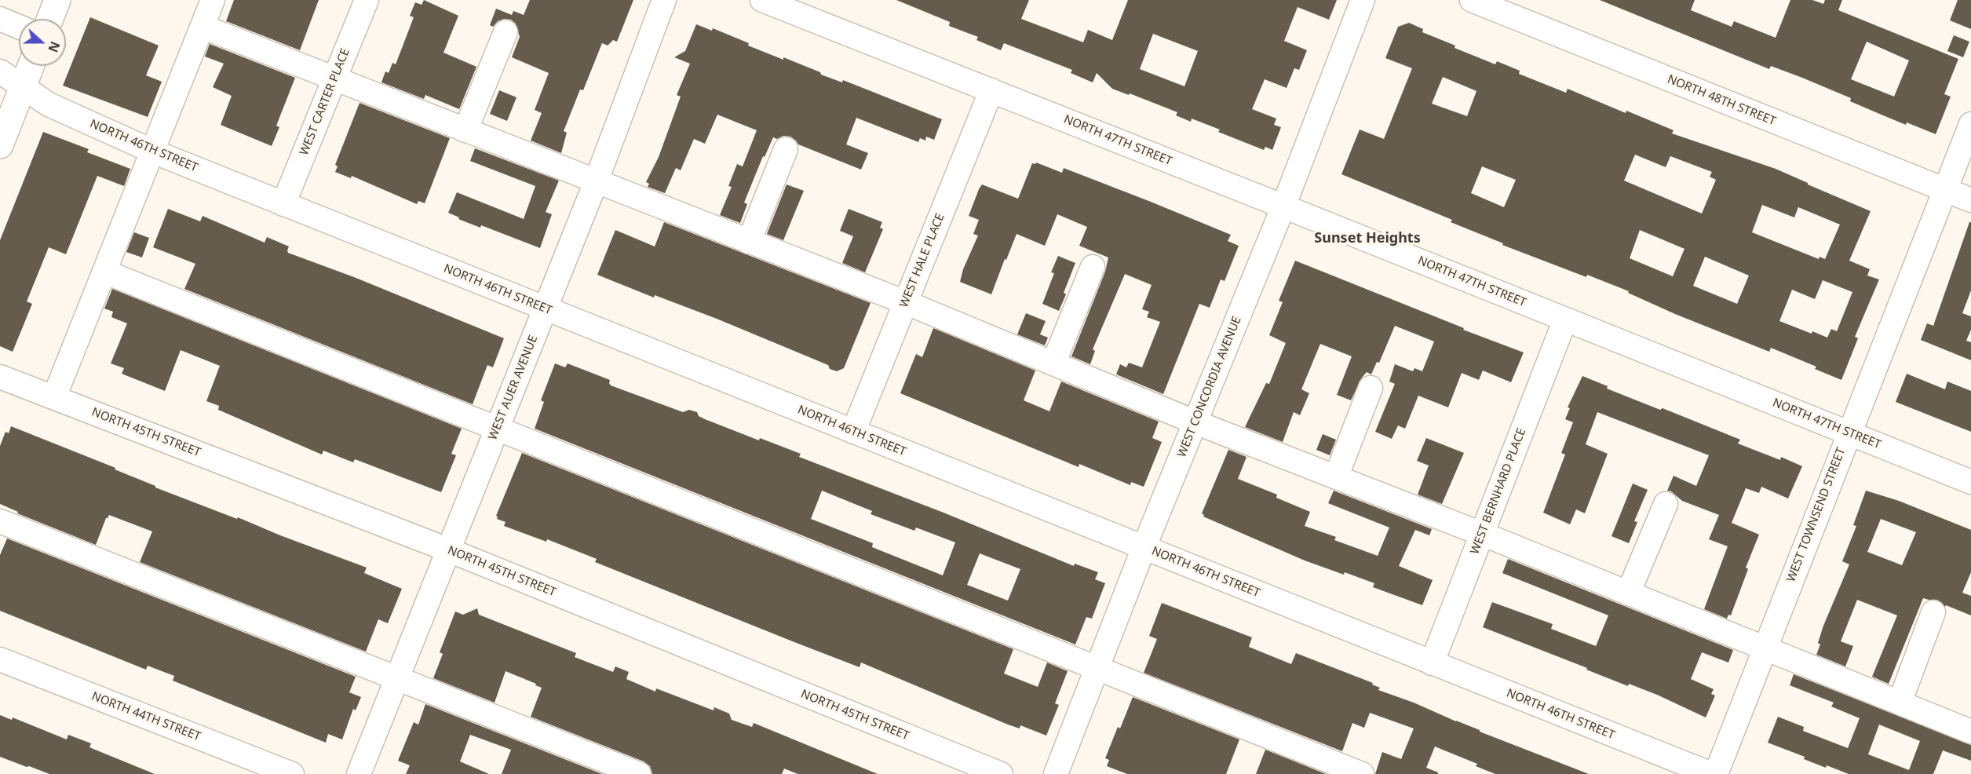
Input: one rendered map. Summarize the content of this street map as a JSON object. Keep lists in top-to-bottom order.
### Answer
{
  "streets": {
    "street": [
      "NORTH 48TH STREET",
      "WEST CARTER PLACE",
      "NORTH 47TH STREET",
      "NORTH 46TH STREET",
      "WEST HALE PLACE",
      "WEST CONCORDIA AVENUE",
      "WEST AUER AVENUE",
      "NORTH 45TH STREET",
      "WEST BERNHARD PLACE",
      "WEST TOWNSEND STREET",
      "NORTH 44TH STREET"
    ]
  },
  "crossings": [
    ["NORTH 48TH STREET", "WEST TOWNSEND STREET"],
    ["WEST CARTER PLACE", "NORTH 46TH STREET"],
    ["NORTH 47TH STREET", "WEST HALE PLACE"],
    ["NORTH 47TH STREET", "WEST CONCORDIA AVENUE"],
    ["NORTH 47TH STREET", "WEST BERNHARD PLACE"],
    ["NORTH 47TH STREET", "WEST TOWNSEND STREET"],
    ["NORTH 46TH STREET", "WEST HALE PLACE"],
    ["NORTH 46TH STREET", "WEST CONCORDIA AVENUE"],
    ["NORTH 46TH STREET", "WEST AUER AVENUE"],
    ["NORTH 46TH STREET", "WEST BERNHARD PLACE"],
    ["WEST AUER AVENUE", "NORTH 45TH STREET"]
  ],
  "districts": ["Sunset Heights"],
  "north": "right"
}
